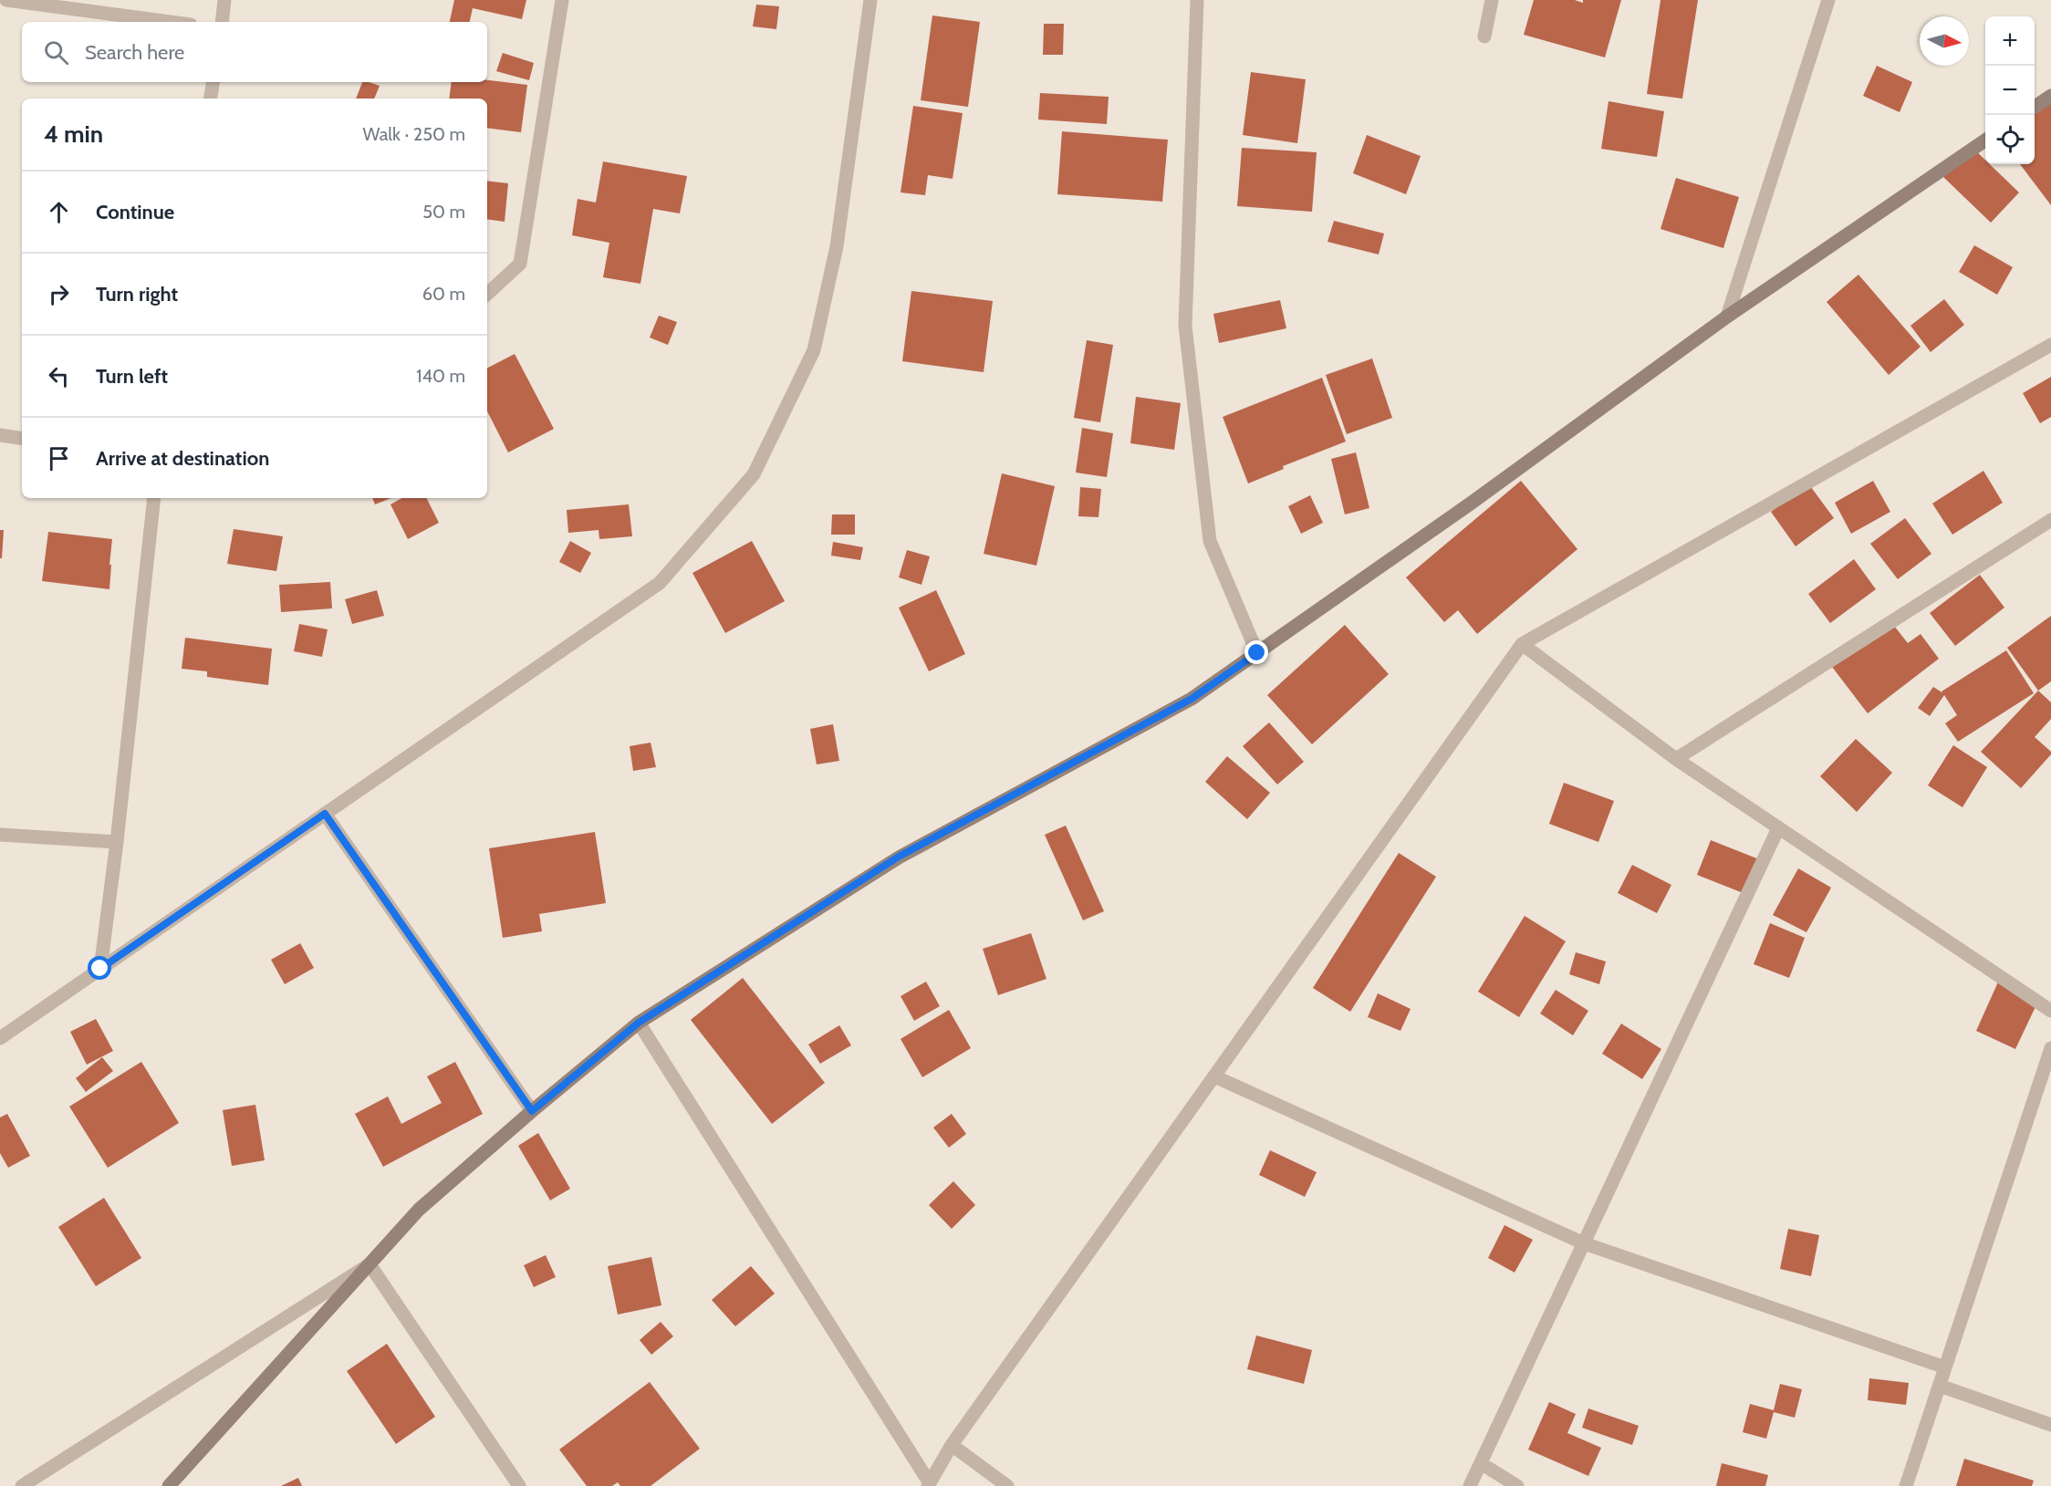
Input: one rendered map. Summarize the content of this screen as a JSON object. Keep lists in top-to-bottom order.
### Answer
{
  "north": "right",
  "page": {
    "map_buttons": ["+", "−"],
    "search": "Search here",
    "heading": ["4 min", "Walk · 250 m"],
    "list": [
      ["Continue", "50 m"],
      ["Turn right", "60 m"],
      ["Turn left", "140 m"],
      "Arrive at destination"
    ]
  }
}
